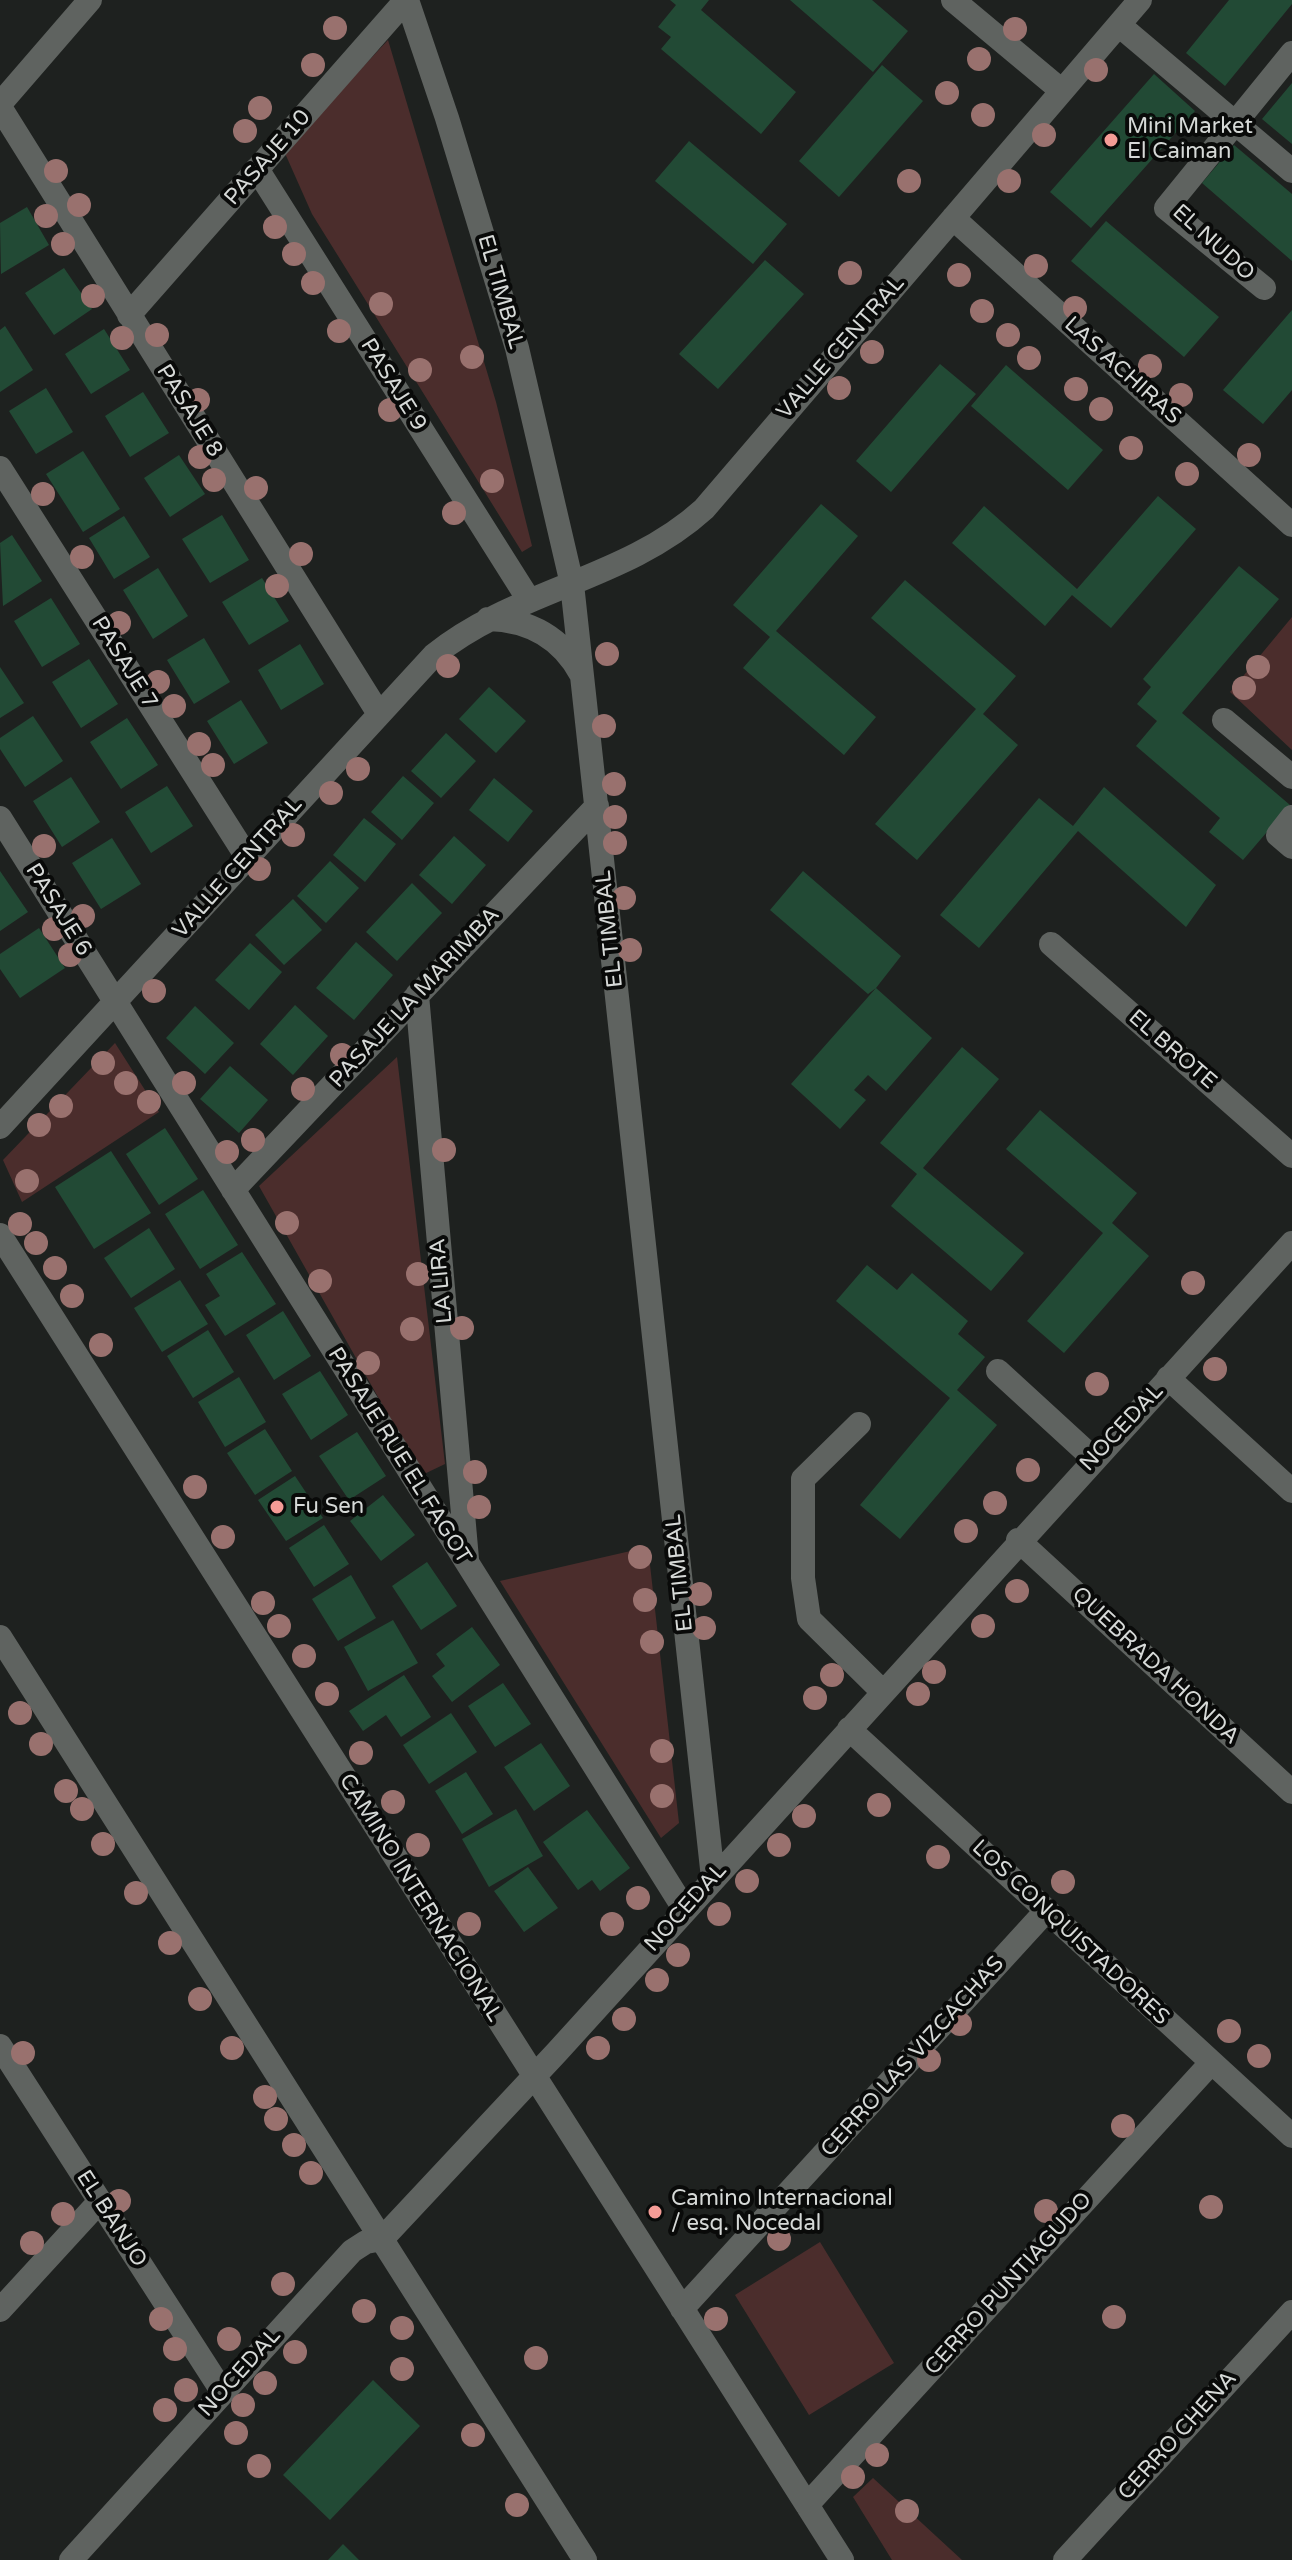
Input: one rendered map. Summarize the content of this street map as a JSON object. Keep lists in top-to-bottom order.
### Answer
{
  "streets": {
    "street": [
      "PASAJE 10",
      "EL NUDO",
      "EL TIMBAL",
      "VALLE CENTRAL",
      "LAS ACHIRAS",
      "PASAJE 9",
      "PASAJE 8",
      "PASAJE 7",
      "PASAJE 6",
      "PASAJE LA MARIMBA",
      "EL BROTE",
      "LA LIRA",
      "NOCEDAL",
      "PASAJE RUE EL FAGOT",
      "QUEBRADA HONDA",
      "CAMINO INTERNACIONAL",
      "LOS CONQUISTADORES",
      "CERRO LAS VIZCACHAS",
      "EL BANJO",
      "CERRO PUNTIAGUDO",
      "CERRO CHENA"
    ]
  },
  "crossings": [
    ["PASAJE 10", "EL TIMBAL"],
    ["PASAJE 10", "PASAJE 9"],
    ["PASAJE 10", "PASAJE 8"],
    ["EL TIMBAL", "VALLE CENTRAL"],
    ["EL TIMBAL", "PASAJE LA MARIMBA"],
    ["EL TIMBAL", "NOCEDAL"],
    ["VALLE CENTRAL", "LAS ACHIRAS"],
    ["VALLE CENTRAL", "PASAJE 9"],
    ["VALLE CENTRAL", "PASAJE 8"],
    ["VALLE CENTRAL", "PASAJE 7"],
    ["VALLE CENTRAL", "PASAJE 6"],
    ["VALLE CENTRAL", "PASAJE RUE EL FAGOT"],
    ["PASAJE 6", "PASAJE RUE EL FAGOT"],
    ["PASAJE LA MARIMBA", "LA LIRA"],
    ["PASAJE LA MARIMBA", "PASAJE RUE EL FAGOT"],
    ["LA LIRA", "PASAJE RUE EL FAGOT"],
    ["NOCEDAL", "PASAJE RUE EL FAGOT"],
    ["NOCEDAL", "QUEBRADA HONDA"],
    ["NOCEDAL", "CAMINO INTERNACIONAL"],
    ["NOCEDAL", "LOS CONQUISTADORES"],
    ["NOCEDAL", "EL BANJO"],
    ["CAMINO INTERNACIONAL", "CERRO LAS VIZCACHAS"],
    ["CAMINO INTERNACIONAL", "CERRO PUNTIAGUDO"],
    ["LOS CONQUISTADORES", "CERRO LAS VIZCACHAS"],
    ["LOS CONQUISTADORES", "CERRO PUNTIAGUDO"]
  ],
  "places": ["Mini Market El Caiman", "Fu Sen", "Camino Internacional / esq. Nocedal"]
}
